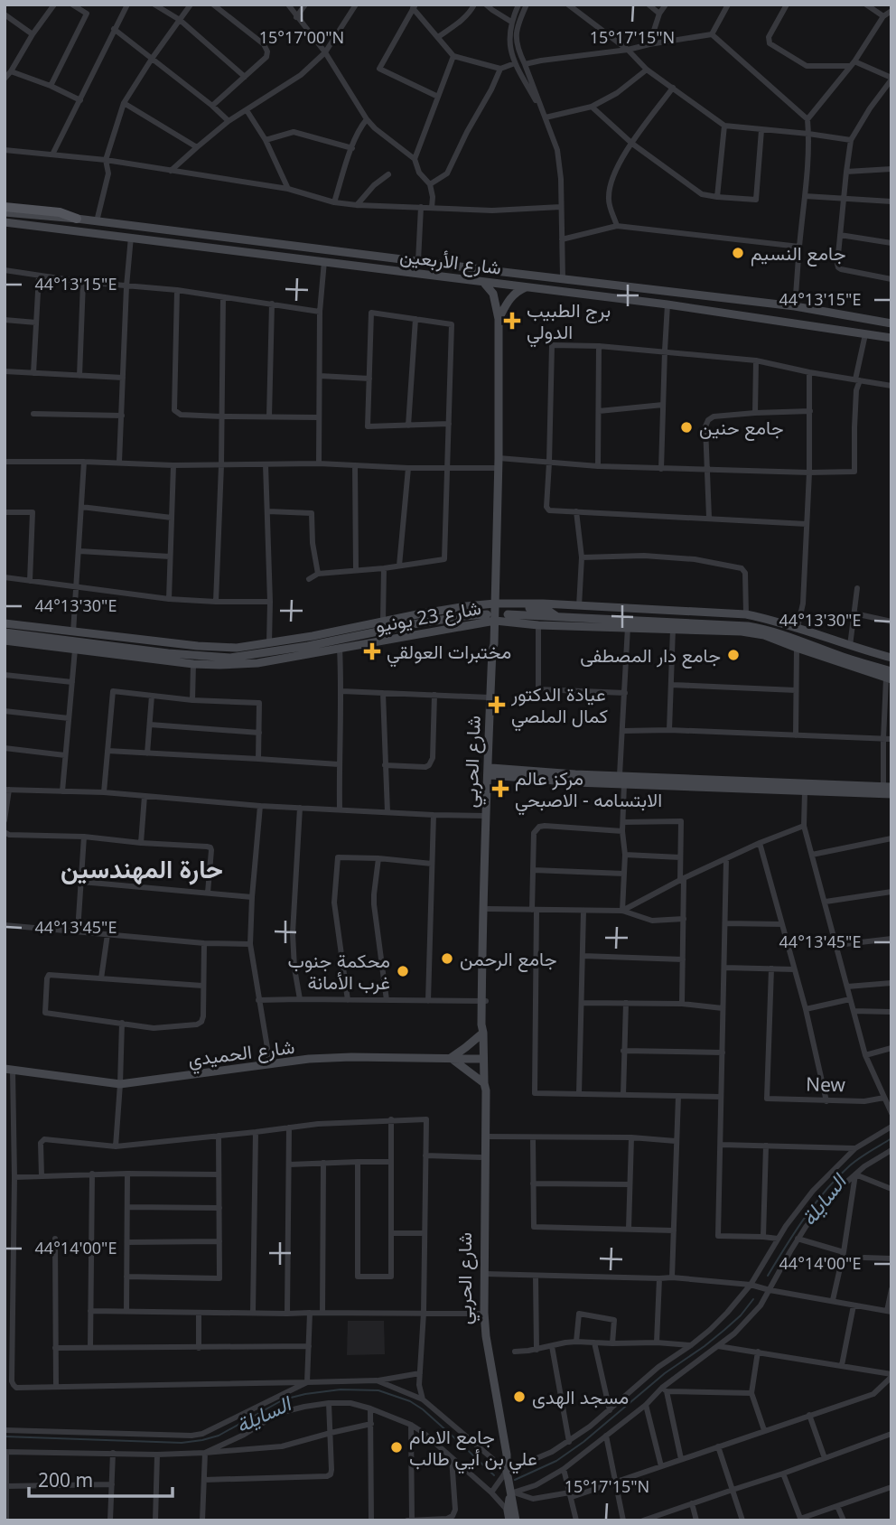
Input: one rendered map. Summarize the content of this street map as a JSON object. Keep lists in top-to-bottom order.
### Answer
{
  "streets": {
    "street": [
      "شارع الأربعين",
      "شارع 23 يونيو",
      "شارع الحربي",
      "شارع الحميدي",
      "New"
    ]
  },
  "crossings": [
    ["شارع الأربعين", "شارع الحربي"],
    ["شارع 23 يونيو", "شارع الحربي"],
    ["شارع الحربي", "شارع الحميدي"]
  ],
  "districts": ["حارة المهندسين"],
  "water": ["السايلة"],
  "places": {
    "other": [
      "جامع النسيم",
      "جامع حنين",
      "جامع دار المصطفى",
      "جامع الرحمن",
      "محكمة جنوب غرب الأمانة",
      "مسجد الهدى",
      "جامع الامام علي بن أيي طالب"
    ],
    "health": [
      "برج الطبيب الدولي",
      "مختبرات العولقي",
      "عيادة الدكتور كمال الملصي",
      "مركز عالم الابتسامه - الاصبحي"
    ]
  },
  "scale_bar": "200 m",
  "coordinates": [
    "15°17'00\"N",
    "15°17'15\"N",
    "44°13'15\"E",
    "44°13'30\"E",
    "44°13'45\"E",
    "44°14'00\"E"
  ]
}
